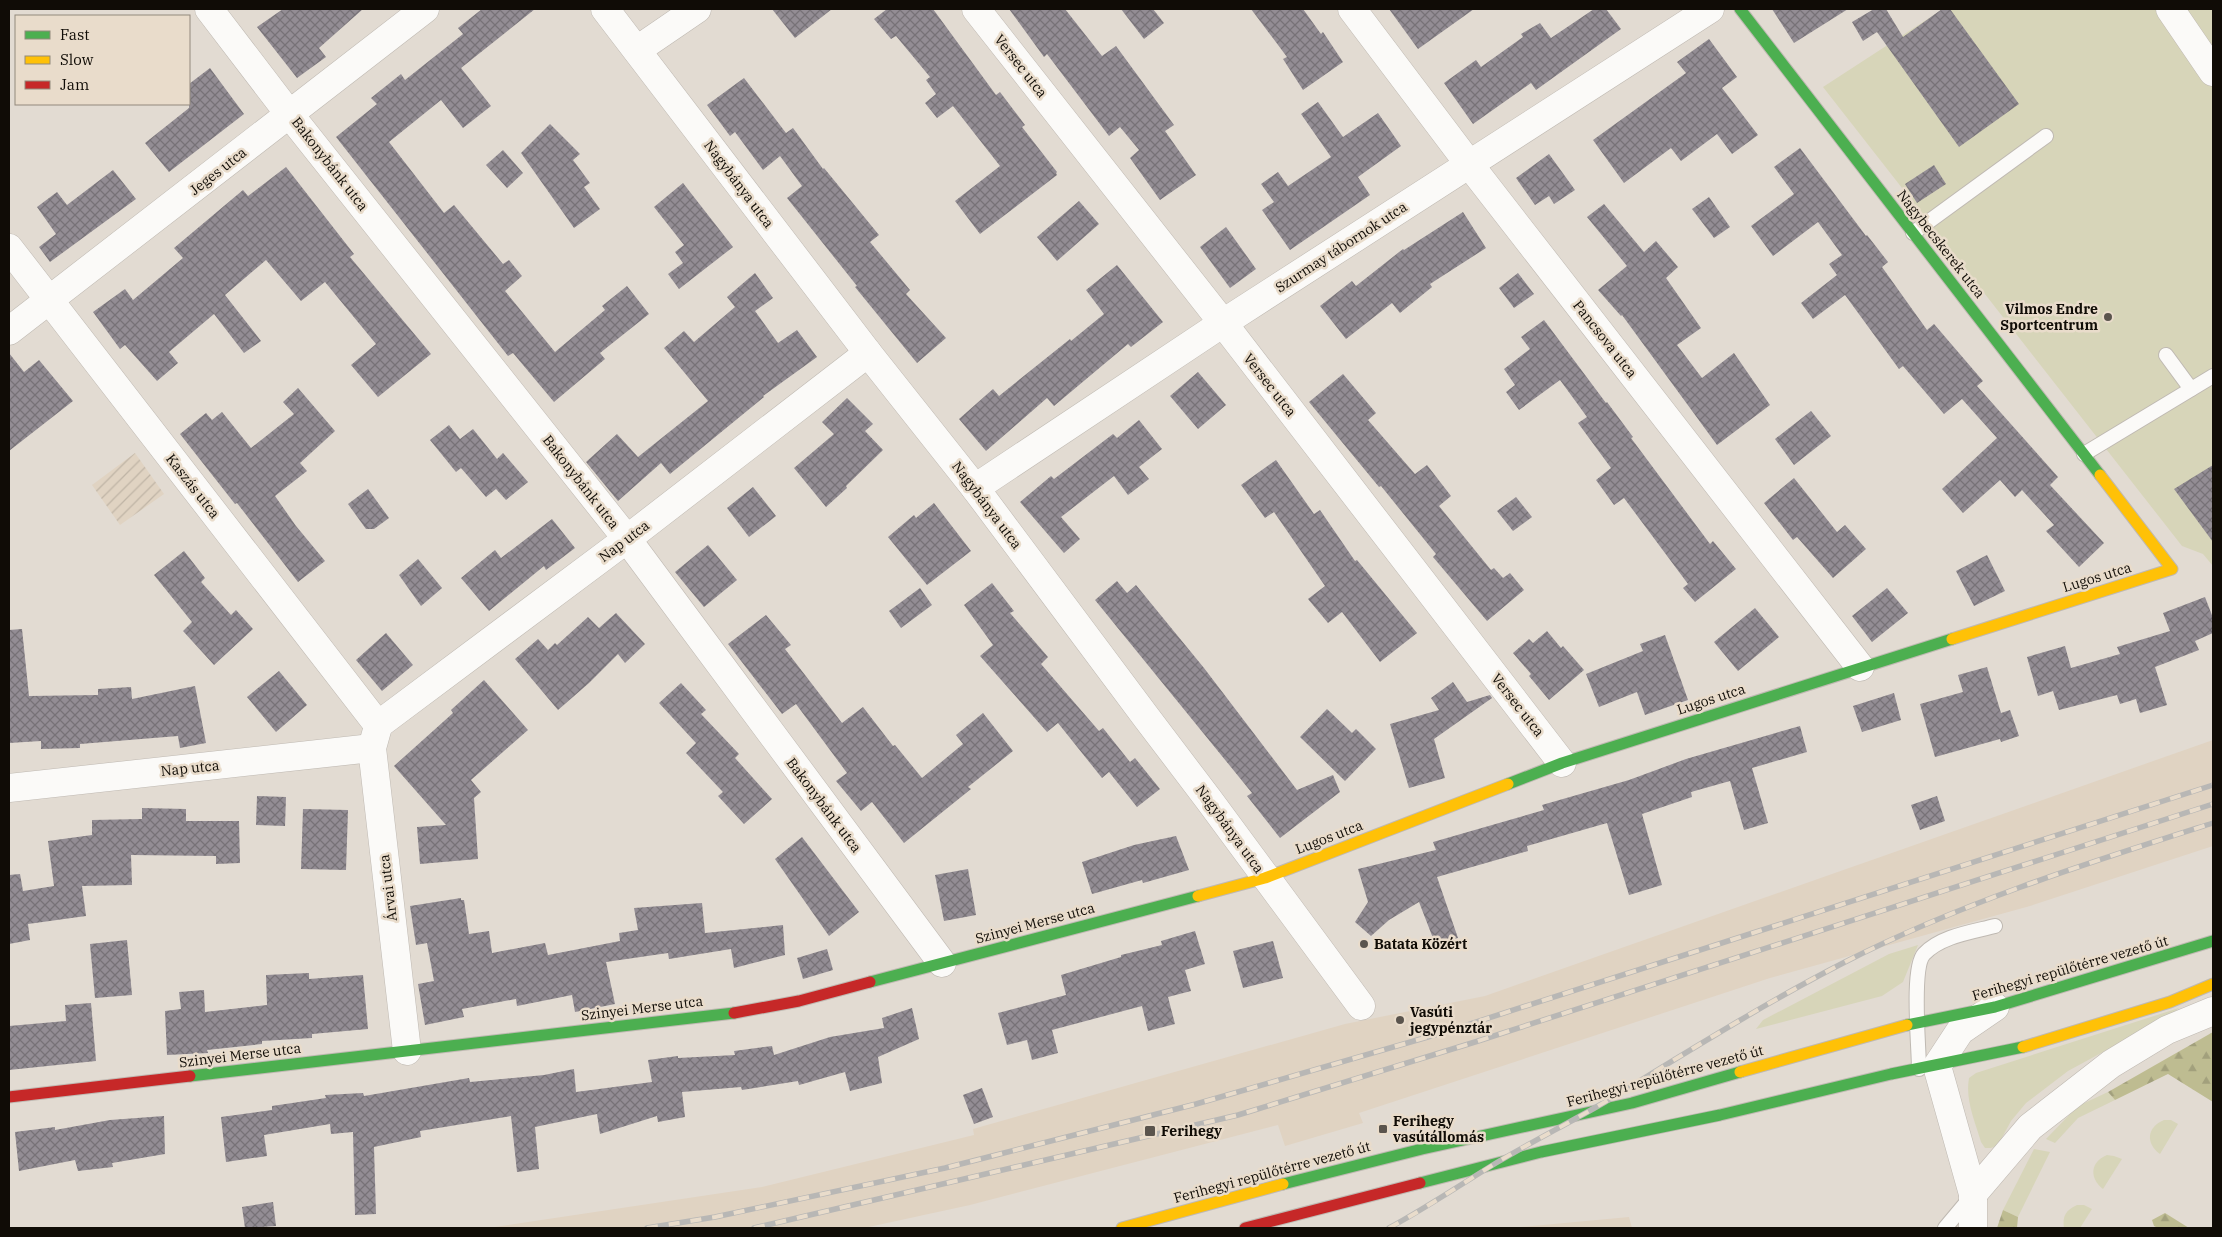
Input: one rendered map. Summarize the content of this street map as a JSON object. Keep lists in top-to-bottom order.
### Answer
{
  "streets": {
    "street": [
      "Versec utca",
      "Bakonybánk utca",
      "Jeges utca",
      "Nagybánya utca",
      "Nagybecskerek utca",
      "Szurmay tábornok utca",
      "Pancsova utca",
      "Kaszás utca",
      "Nap utca",
      "Lugos utca",
      "Árvai utca",
      "Szinyei Merse utca",
      "Ferihegyi repülőtérre vezető út"
    ]
  },
  "crossings": [
    ["Versec utca", "Szurmay tábornok utca"],
    ["Versec utca", "Lugos utca"],
    ["Bakonybánk utca", "Jeges utca"],
    ["Bakonybánk utca", "Nap utca"],
    ["Bakonybánk utca", "Szinyei Merse utca"],
    ["Jeges utca", "Kaszás utca"],
    ["Nagybánya utca", "Szurmay tábornok utca"],
    ["Nagybánya utca", "Nap utca"],
    ["Nagybánya utca", "Lugos utca"],
    ["Nagybánya utca", "Szinyei Merse utca"],
    ["Nagybecskerek utca", "Lugos utca"],
    ["Szurmay tábornok utca", "Pancsova utca"],
    ["Pancsova utca", "Lugos utca"],
    ["Kaszás utca", "Nap utca"],
    ["Kaszás utca", "Árvai utca"],
    ["Nap utca", "Árvai utca"],
    ["Lugos utca", "Szinyei Merse utca"],
    ["Árvai utca", "Szinyei Merse utca"]
  ],
  "places": {
    "other": ["Vilmos Endre Sportcentrum", "Batata Közért", "Vasúti jegypénztár"],
    "transit": ["Ferihegy vasútállomás", "Ferihegy"]
  },
  "legend": ["Fast", "Slow", "Jam"]
}
